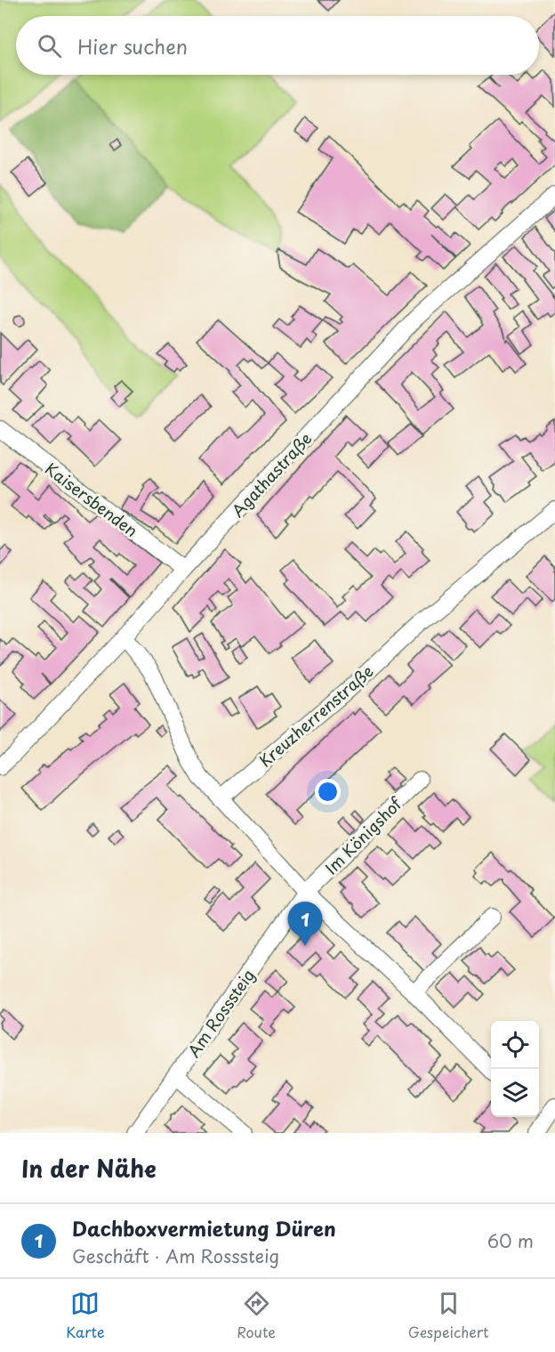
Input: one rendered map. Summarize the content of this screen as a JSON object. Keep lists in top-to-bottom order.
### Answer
{
  "streets": {
    "street": [
      "Agathastraße",
      "Kaisersbenden",
      "Kreuzherrenstraße",
      "Im Königshof",
      "Am Rosssteig"
    ]
  },
  "crossings": [
    ["Agathastraße", "Kaisersbenden"],
    ["Im Königshof", "Am Rosssteig"]
  ],
  "page": {
    "search": "Hier suchen",
    "pins": "1",
    "heading": "In der Nähe",
    "list": [
      {
        "mark": "1",
        "name": "Dachboxvermietung Düren",
        "note": "Geschäft · Am Rosssteig",
        "value": "60 m"
      }
    ],
    "nav": ["Karte", "Route", "Gespeichert"]
  }
}
